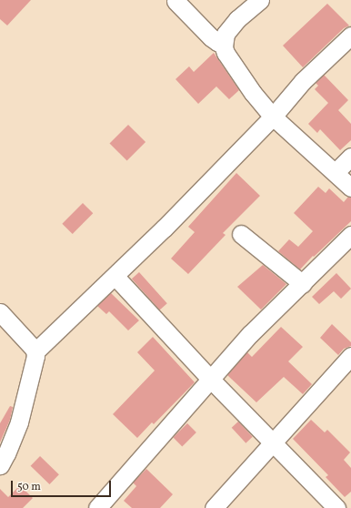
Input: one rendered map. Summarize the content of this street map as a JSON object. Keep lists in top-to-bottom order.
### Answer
{
  "scale_bar": "50 m"
}
